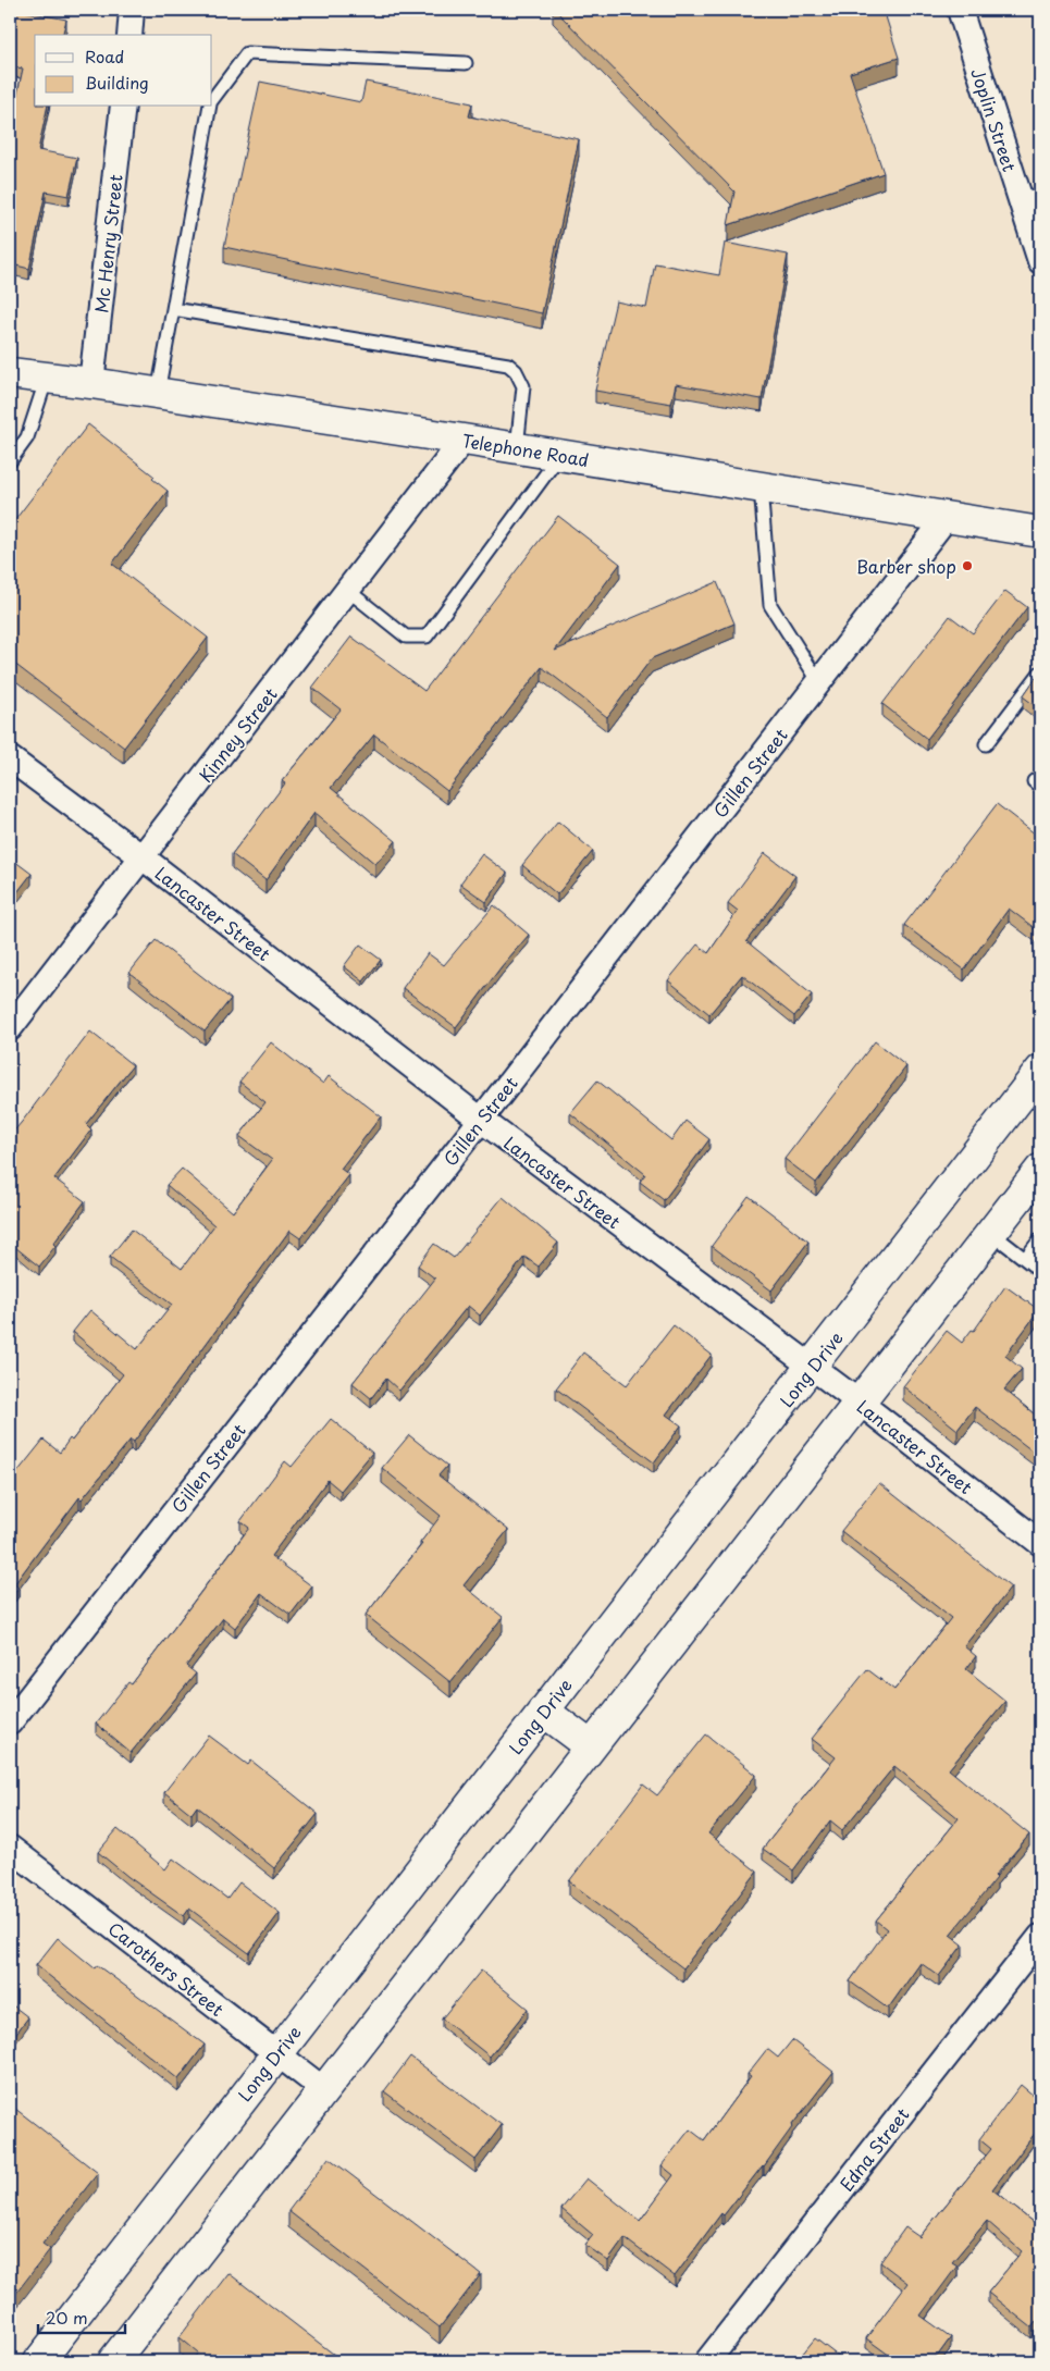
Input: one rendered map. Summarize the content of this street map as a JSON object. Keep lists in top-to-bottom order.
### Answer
{
  "streets": {
    "main road": ["Telephone Road", "Long Drive"],
    "street": [
      "Joplin Street",
      "Mc Henry Street",
      "Kinney Street",
      "Gillen Street",
      "Lancaster Street",
      "Carothers Street",
      "Edna Street"
    ]
  },
  "crossings": [
    ["Mc Henry Street", "Telephone Road"],
    ["Telephone Road", "Kinney Street"],
    ["Telephone Road", "Gillen Street"],
    ["Kinney Street", "Lancaster Street"],
    ["Gillen Street", "Lancaster Street"],
    ["Lancaster Street", "Long Drive"],
    ["Long Drive", "Carothers Street"]
  ],
  "places": ["Barber shop"],
  "legend": ["Road", "Building"],
  "scale_bar": "20 m"
}
